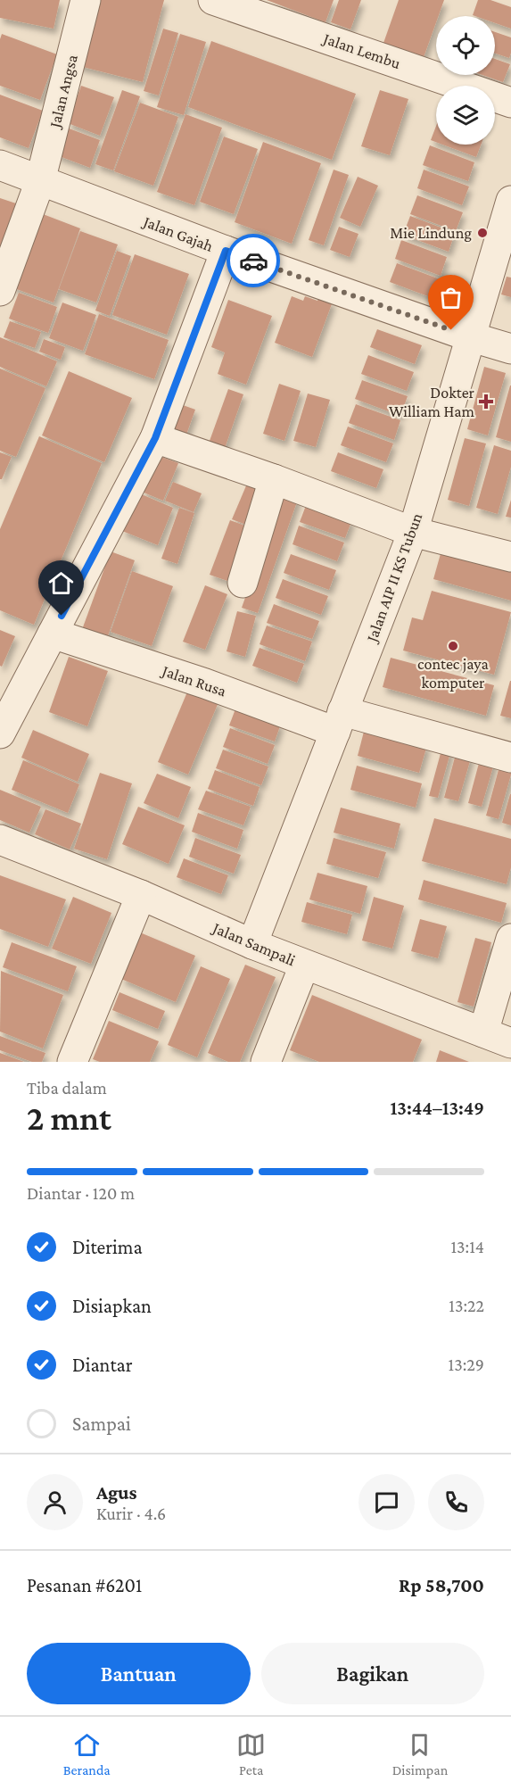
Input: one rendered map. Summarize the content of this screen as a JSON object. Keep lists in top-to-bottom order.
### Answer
{
  "streets": {
    "street": [
      "Jalan Lembu",
      "Jalan Angsa",
      "Jalan Gajah",
      "Jalan AIP II KS Tubun",
      "Jalan Rusa",
      "Jalan Sampali"
    ]
  },
  "crossings": [
    ["Jalan Angsa", "Jalan Gajah"],
    ["Jalan Gajah", "Jalan AIP II KS Tubun"],
    ["Jalan AIP II KS Tubun", "Jalan Rusa"],
    ["Jalan AIP II KS Tubun", "Jalan Sampali"]
  ],
  "places": {
    "other": ["Mie Lindung", "contec jaya komputer"],
    "health": ["Dokter William Ham"]
  },
  "page": {
    "heading": ["2 mnt", "Tiba dalam", "13:44–13:49"],
    "panel": [
      "Agus",
      "Kurir · 4.6",
      "Pesanan #6201",
      "Rp 58,700"
    ],
    "bar": "Diantar · 120 m",
    "list": [
      ["Diterima", "13:14"],
      ["Disiapkan", "13:22"],
      ["Diantar", "13:29"],
      "Sampai"
    ],
    "buttons": ["Bantuan", "Bagikan"],
    "tabs": ["Beranda", "Peta", "Disimpan"]
  }
}
